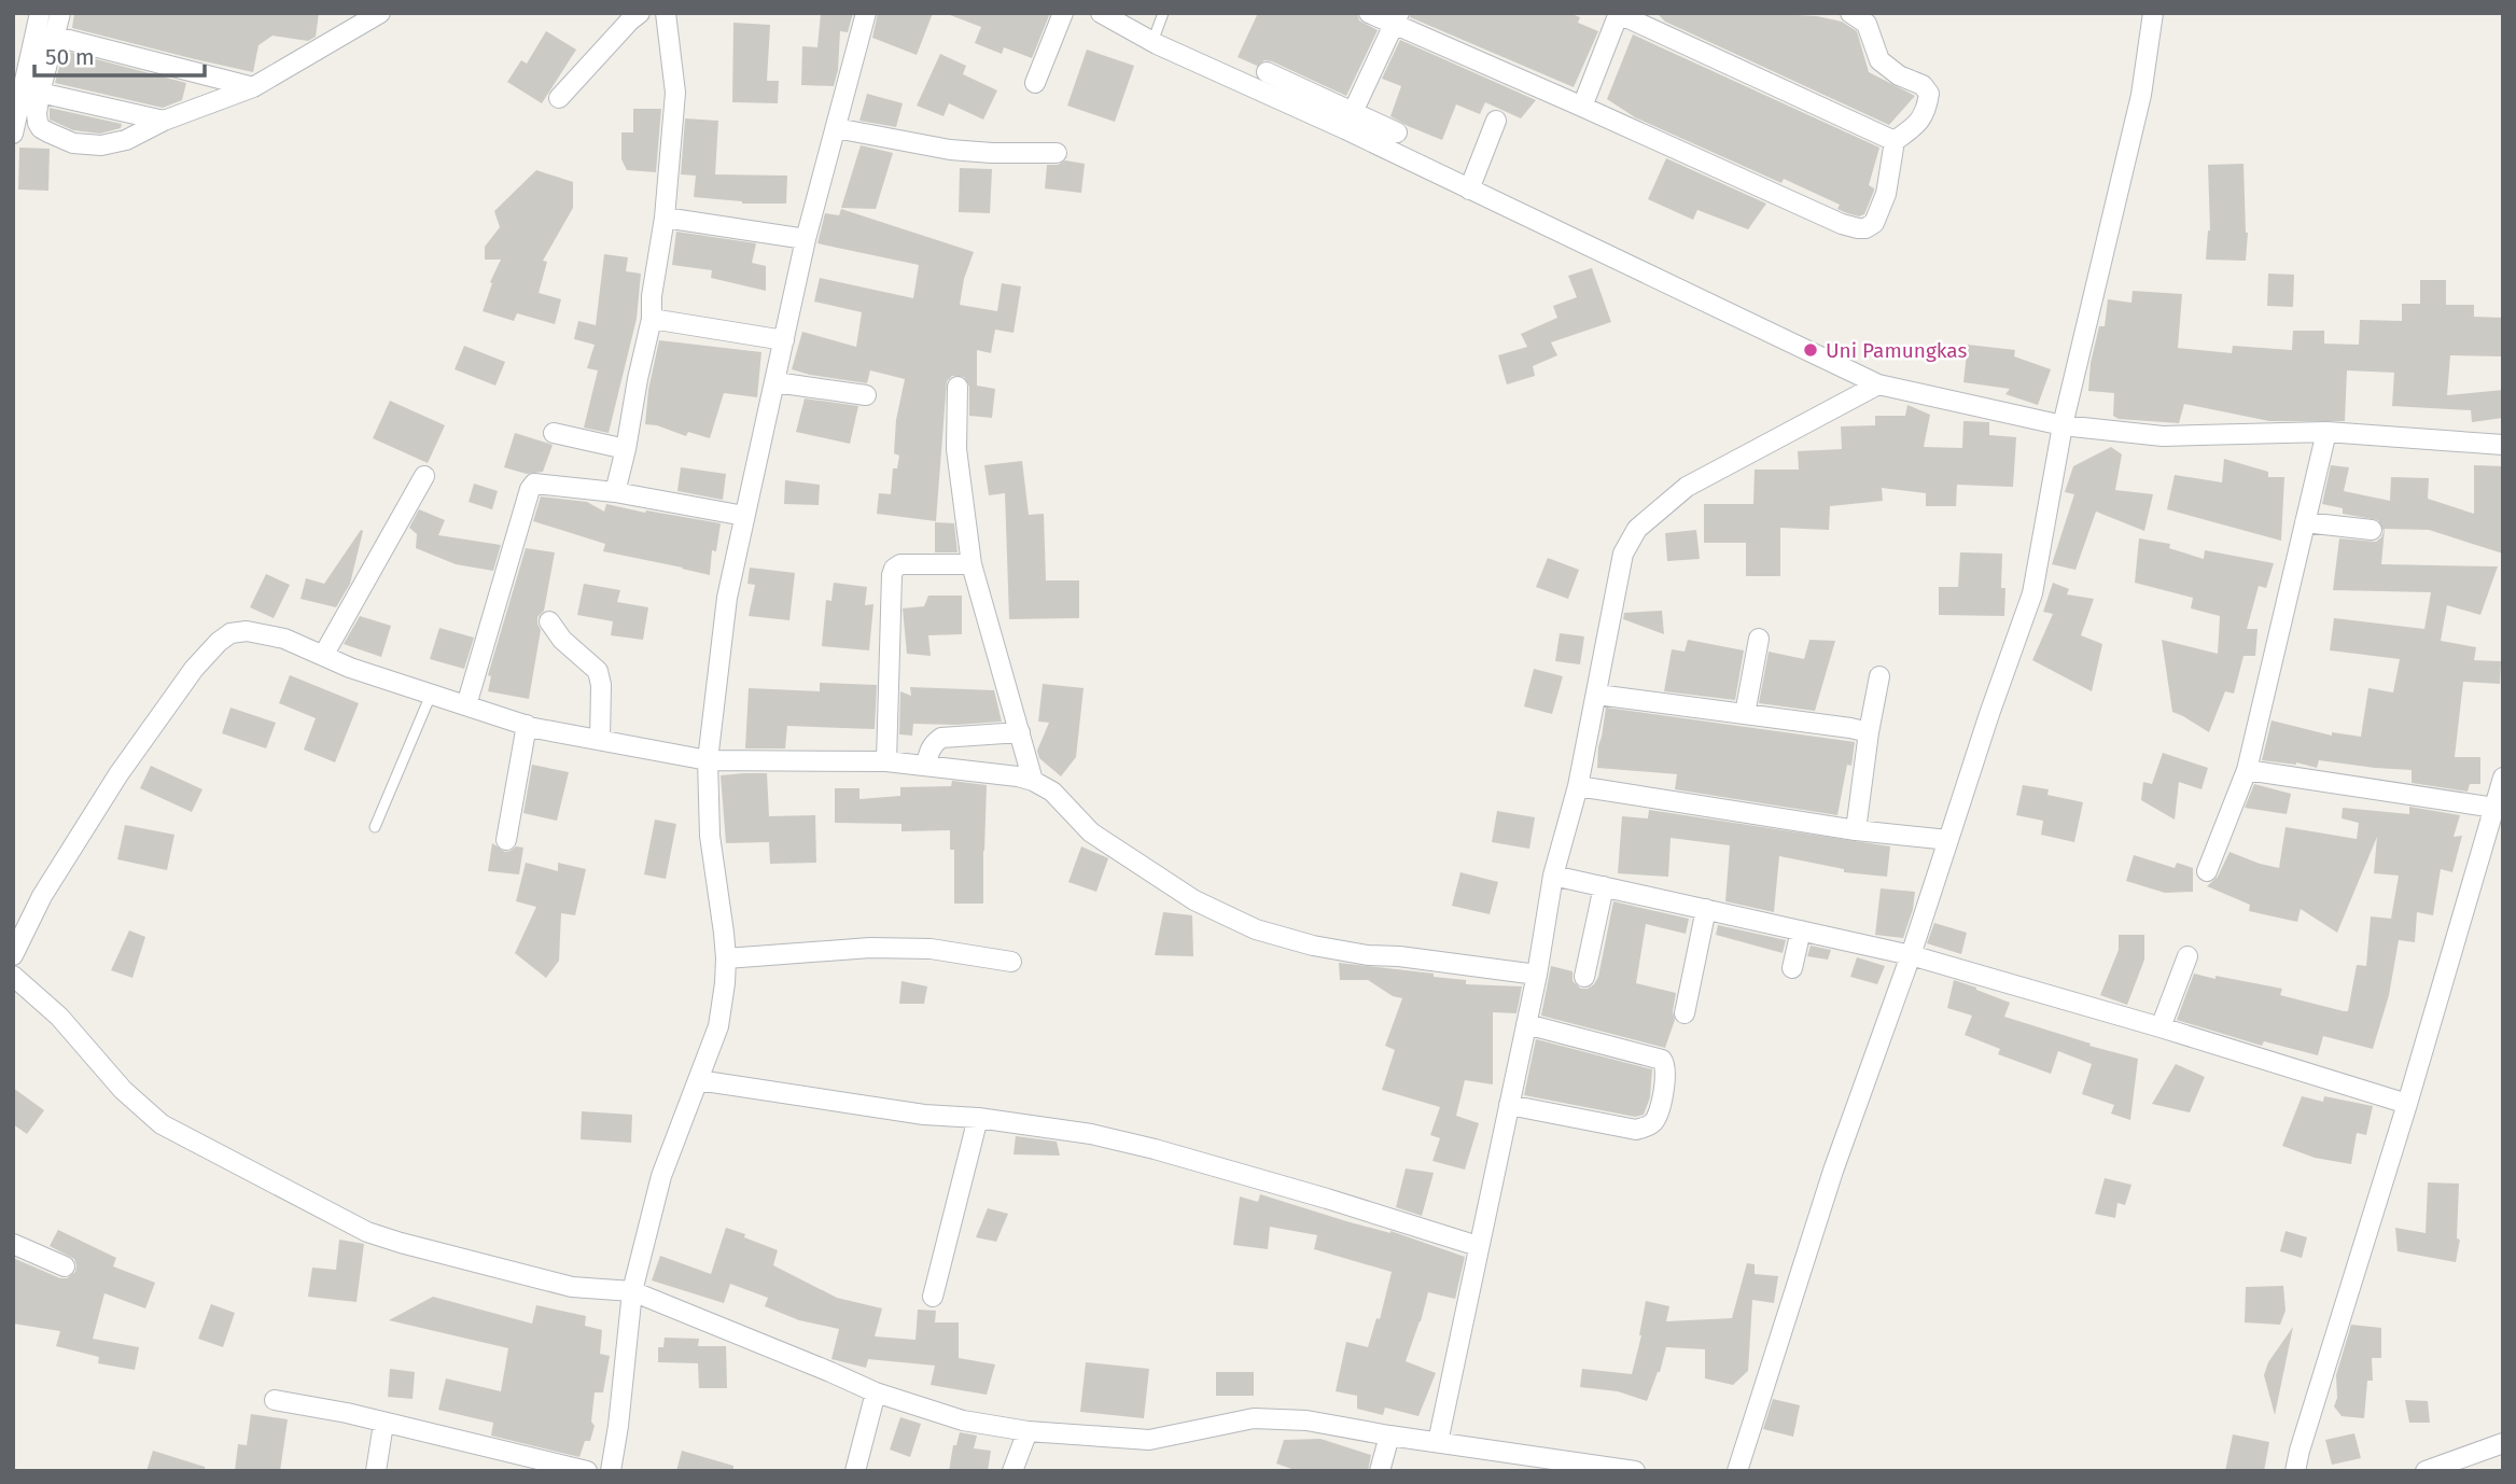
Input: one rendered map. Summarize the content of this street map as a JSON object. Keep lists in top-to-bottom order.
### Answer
{
  "places": ["Uni Pamungkas"],
  "scale_bar": "50 m"
}
